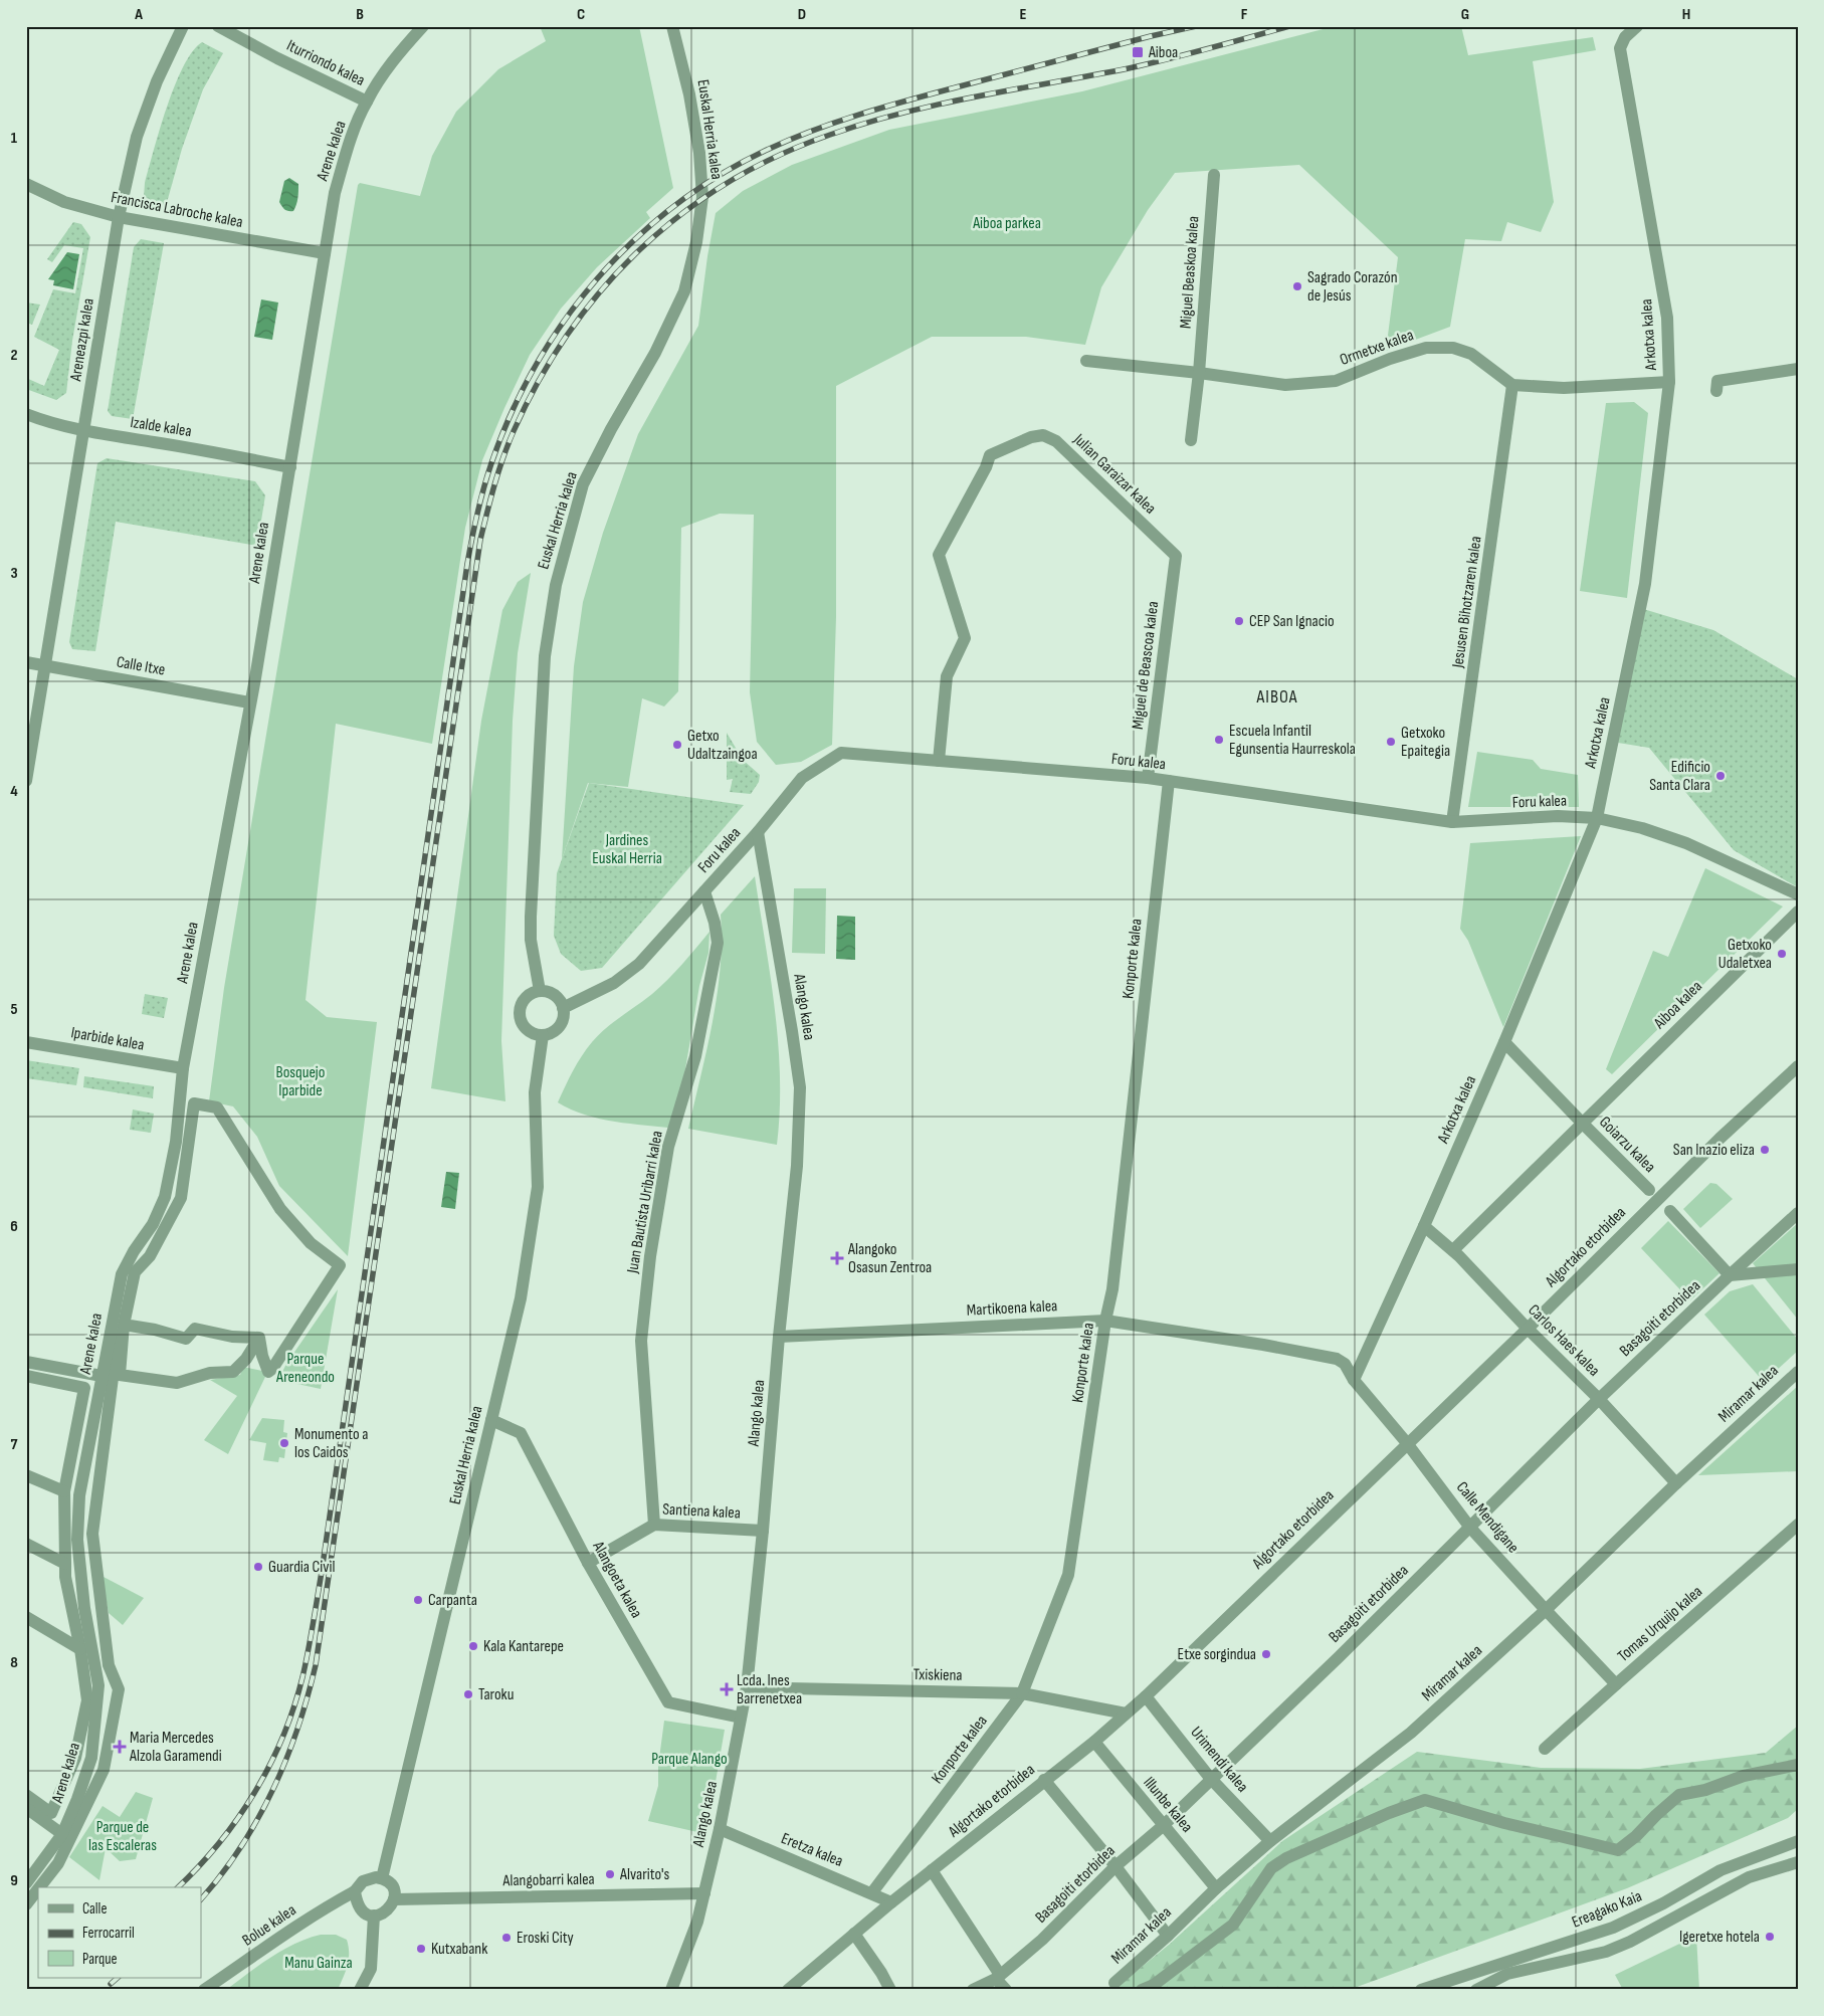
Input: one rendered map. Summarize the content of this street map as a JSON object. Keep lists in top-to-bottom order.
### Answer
{
  "streets": {
    "street": [
      "Iturriondo kalea",
      "Euskal Herria kalea",
      "Arene kalea",
      "Francisca Labroche kalea",
      "Miguel Beaskoa kalea",
      "Arkotxa kalea",
      "Areneazpi kalea",
      "Ormetxe kalea",
      "Izalde kalea",
      "Julian Garaizar kalea",
      "Jesusen Bihotzaren kalea",
      "Miguel de Beascoa kalea",
      "Calle Itxe",
      "Foru kalea",
      "Konporte kalea",
      "Aiboa kalea",
      "Alango kalea",
      "Iparbide kalea",
      "Goiarzu kalea",
      "Juan Bautista Uribarri kalea",
      "Algortako etorbidea",
      "Martikoena kalea",
      "Basagoiti etorbidea",
      "Carlos Haes kalea",
      "Miramar kalea",
      "Santiena kalea",
      "Calle Mendigane",
      "Alangoeta kalea",
      "Tomas Urquijo kalea",
      "Txiskiena",
      "Urimendi kalea",
      "Illunbe kalea",
      "Eretza kalea",
      "Alangobarri kalea",
      "Ereagako Kaia",
      "Bolue kalea"
    ]
  },
  "crossings": [
    ["Iturriondo kalea", "Arene kalea"],
    ["Euskal Herria kalea", "Foru kalea"],
    ["Euskal Herria kalea", "Alangoeta kalea"],
    ["Euskal Herria kalea", "Alangobarri kalea"],
    ["Euskal Herria kalea", "Bolue kalea"],
    ["Arene kalea", "Francisca Labroche kalea"],
    ["Arene kalea", "Izalde kalea"],
    ["Arene kalea", "Calle Itxe"],
    ["Arene kalea", "Iparbide kalea"],
    ["Francisca Labroche kalea", "Areneazpi kalea"],
    ["Miguel Beaskoa kalea", "Ormetxe kalea"],
    ["Arkotxa kalea", "Foru kalea"],
    ["Arkotxa kalea", "Martikoena kalea"],
    ["Arkotxa kalea", "Carlos Haes kalea"],
    ["Arkotxa kalea", "Calle Mendigane"],
    ["Areneazpi kalea", "Izalde kalea"],
    ["Areneazpi kalea", "Calle Itxe"],
    ["Ormetxe kalea", "Jesusen Bihotzaren kalea"],
    ["Julian Garaizar kalea", "Miguel de Beascoa kalea"],
    ["Julian Garaizar kalea", "Foru kalea"],
    ["Jesusen Bihotzaren kalea", "Foru kalea"],
    ["Miguel de Beascoa kalea", "Foru kalea"],
    ["Foru kalea", "Konporte kalea"],
    ["Foru kalea", "Alango kalea"],
    ["Foru kalea", "Juan Bautista Uribarri kalea"],
    ["Konporte kalea", "Martikoena kalea"],
    ["Konporte kalea", "Txiskiena"],
    ["Konporte kalea", "Eretza kalea"],
    ["Aiboa kalea", "Goiarzu kalea"],
    ["Aiboa kalea", "Carlos Haes kalea"],
    ["Alango kalea", "Martikoena kalea"],
    ["Alango kalea", "Santiena kalea"],
    ["Alango kalea", "Alangoeta kalea"],
    ["Alango kalea", "Txiskiena"],
    ["Alango kalea", "Eretza kalea"],
    ["Alango kalea", "Alangobarri kalea"],
    ["Juan Bautista Uribarri kalea", "Santiena kalea"],
    ["Algortako etorbidea", "Carlos Haes kalea"],
    ["Algortako etorbidea", "Calle Mendigane"],
    ["Algortako etorbidea", "Txiskiena"],
    ["Algortako etorbidea", "Urimendi kalea"],
    ["Algortako etorbidea", "Illunbe kalea"],
    ["Algortako etorbidea", "Eretza kalea"],
    ["Martikoena kalea", "Calle Mendigane"],
    ["Basagoiti etorbidea", "Carlos Haes kalea"],
    ["Basagoiti etorbidea", "Calle Mendigane"],
    ["Basagoiti etorbidea", "Urimendi kalea"],
    ["Basagoiti etorbidea", "Illunbe kalea"],
    ["Carlos Haes kalea", "Miramar kalea"],
    ["Miramar kalea", "Calle Mendigane"],
    ["Miramar kalea", "Urimendi kalea"],
    ["Miramar kalea", "Illunbe kalea"],
    ["Santiena kalea", "Alangoeta kalea"],
    ["Calle Mendigane", "Tomas Urquijo kalea"],
    ["Alangobarri kalea", "Bolue kalea"]
  ],
  "districts": ["AIBOA"],
  "parks": [
    "Aiboa parkea",
    "Jardines Euskal Herria",
    "Bosquejo Iparbide",
    "Parque Areneondo",
    "Parque Alango",
    "Parque de las Escaleras",
    "Manu Gainza"
  ],
  "places": {
    "transit": ["Aiboa"],
    "other": [
      "Sagrado Corazón de Jesús",
      "CEP San Ignacio",
      "Escuela Infantil Egunsentia Haurreskola",
      "Getxoko Epaitegia",
      "Getxo Udaltzaingoa",
      "Edificio Santa Clara",
      "Getxoko Udaletxea",
      "San Inazio eliza",
      "Monumento a los Caidos",
      "Guardia Civil",
      "Carpanta",
      "Kala Kantarepe",
      "Etxe sorgindua",
      "Taroku",
      "Alvarito's",
      "Igeretxe hotela",
      "Eroski City",
      "Kutxabank"
    ],
    "health": ["Alangoko Osasun Zentroa", "Lcda. Ines Barrenetxea", "Maria Mercedes Alzola Garamendi"]
  },
  "legend": ["Calle", "Ferrocarril", "Parque"],
  "grid": {
    "columns": [
      "A",
      "B",
      "C",
      "D",
      "E",
      "F",
      "G",
      "H"
    ],
    "rows": [
      "1",
      "2",
      "3",
      "4",
      "5",
      "6",
      "7",
      "8",
      "9"
    ]
  }
}
